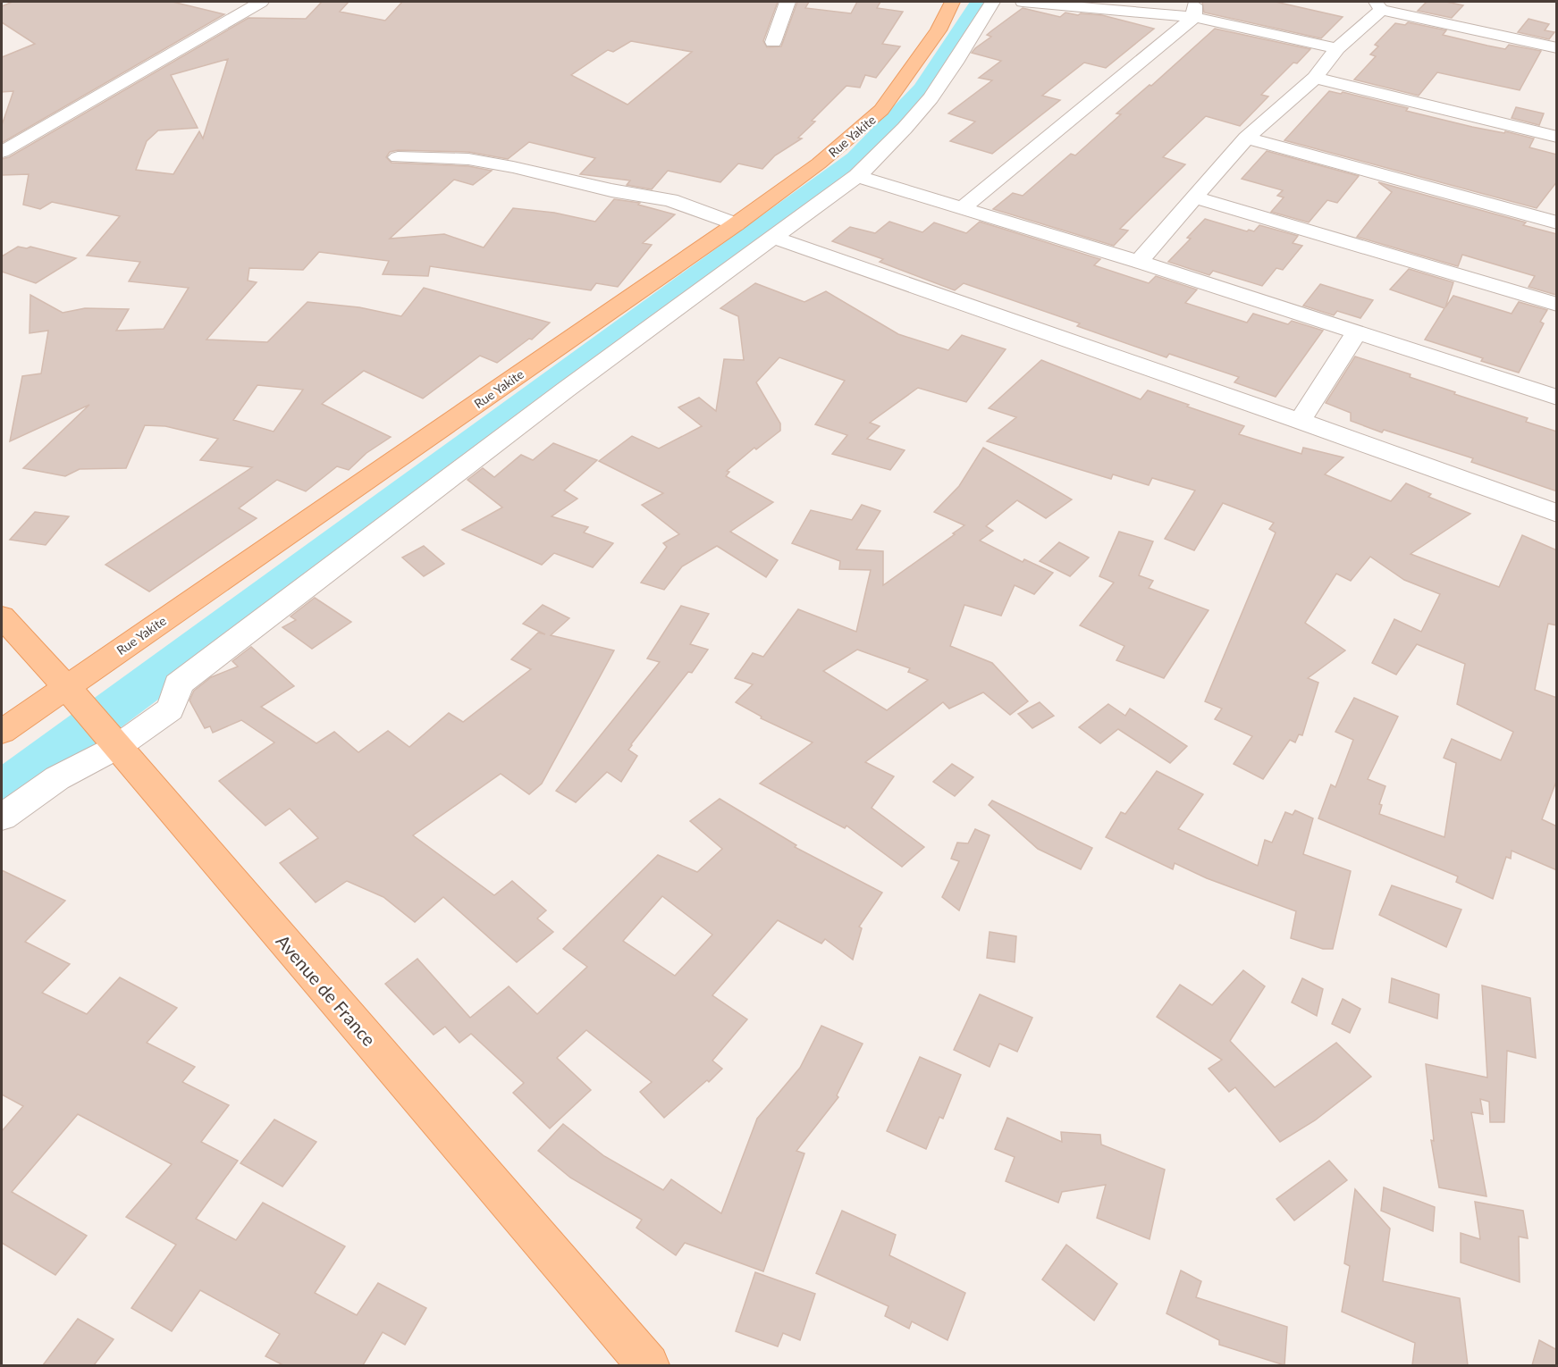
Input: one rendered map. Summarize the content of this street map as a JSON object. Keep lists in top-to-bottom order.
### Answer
{
  "streets": {
    "main road": ["Rue Yakite", "Avenue de France"]
  },
  "crossings": [
    ["Rue Yakite", "Avenue de France"]
  ]
}
